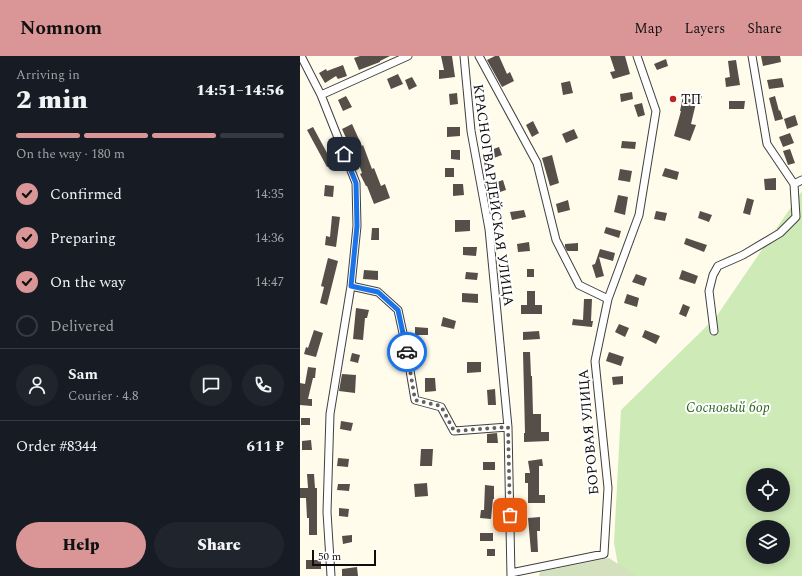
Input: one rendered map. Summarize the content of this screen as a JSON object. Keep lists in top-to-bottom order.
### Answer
{
  "streets": {
    "street": ["КРАСНОГВАРДЕЙСКАЯ УЛИЦА", "БОРОВАЯ УЛИЦА"]
  },
  "crossings": [
    ["КРАСНОГВАРДЕЙСКАЯ УЛИЦА", "БОРОВАЯ УЛИЦА"]
  ],
  "parks": ["Сосновый бор"],
  "places": ["ТП"],
  "scale_bar": "50 m",
  "page": {
    "header": "Nomnom",
    "nav": ["Map", "Layers", "Share"],
    "heading": ["2 min", "Arriving in", "14:51–14:56"],
    "panel": [
      "Sam",
      "Courier · 4.8",
      "Order #8344",
      "611 ₽"
    ],
    "bar": "On the way · 180 m",
    "list": [
      ["Confirmed", "14:35"],
      ["Preparing", "14:36"],
      ["On the way", "14:47"],
      "Delivered"
    ],
    "buttons": ["Help", "Share"],
    "scale": "50 m"
  }
}
